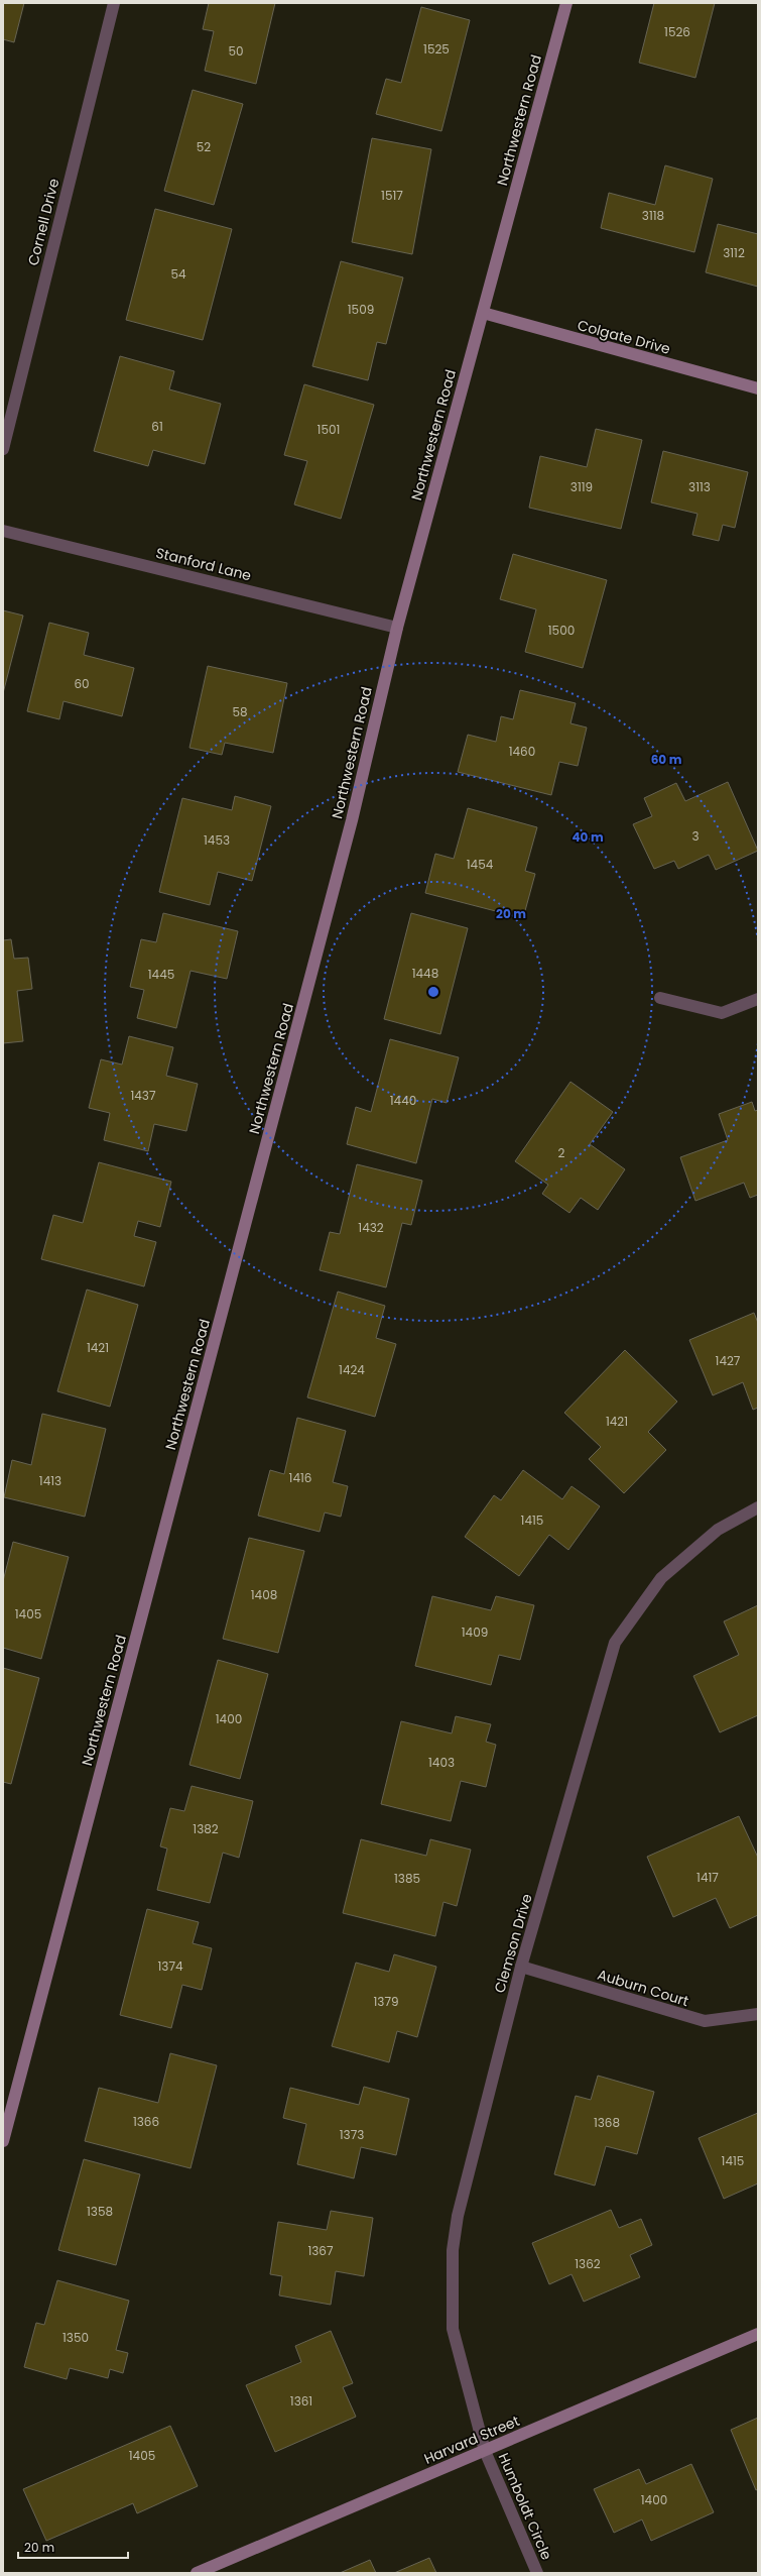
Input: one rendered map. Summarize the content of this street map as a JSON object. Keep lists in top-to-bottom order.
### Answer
{
  "streets": {
    "street": [
      "Northwestern Road",
      "Cornell Drive",
      "Colgate Drive",
      "Stanford Lane",
      "Clemson Drive",
      "Auburn Court",
      "Harvard Street",
      "Humboldt Circle"
    ]
  },
  "crossings": [
    ["Northwestern Road", "Colgate Drive"],
    ["Northwestern Road", "Stanford Lane"],
    ["Clemson Drive", "Auburn Court"],
    ["Clemson Drive", "Harvard Street"],
    ["Clemson Drive", "Humboldt Circle"],
    ["Harvard Street", "Humboldt Circle"]
  ],
  "house_numbers": [
    "1526",
    "1525",
    "50",
    "52",
    "1517",
    "3118",
    "3112",
    "54",
    "1509",
    "61",
    "1501",
    "3119",
    "3113",
    "1500",
    "60",
    "58",
    "1460",
    "3",
    "1453",
    "1454",
    "1448",
    "1445",
    "1437",
    "1440",
    "2",
    "1432",
    "1421",
    "1427",
    "1424",
    "1421",
    "1416",
    "1413",
    "1415",
    "1408",
    "1405",
    "1409",
    "1400",
    "1403",
    "1382",
    "1417",
    "1385",
    "1374",
    "1379",
    "1366",
    "1368",
    "1373",
    "1415",
    "1358",
    "1367",
    "1362",
    "1350",
    "1361",
    "1405",
    "1400"
  ],
  "scale_bar": "20 m",
  "rings": ["60 m", "40 m", "20 m"]
}
